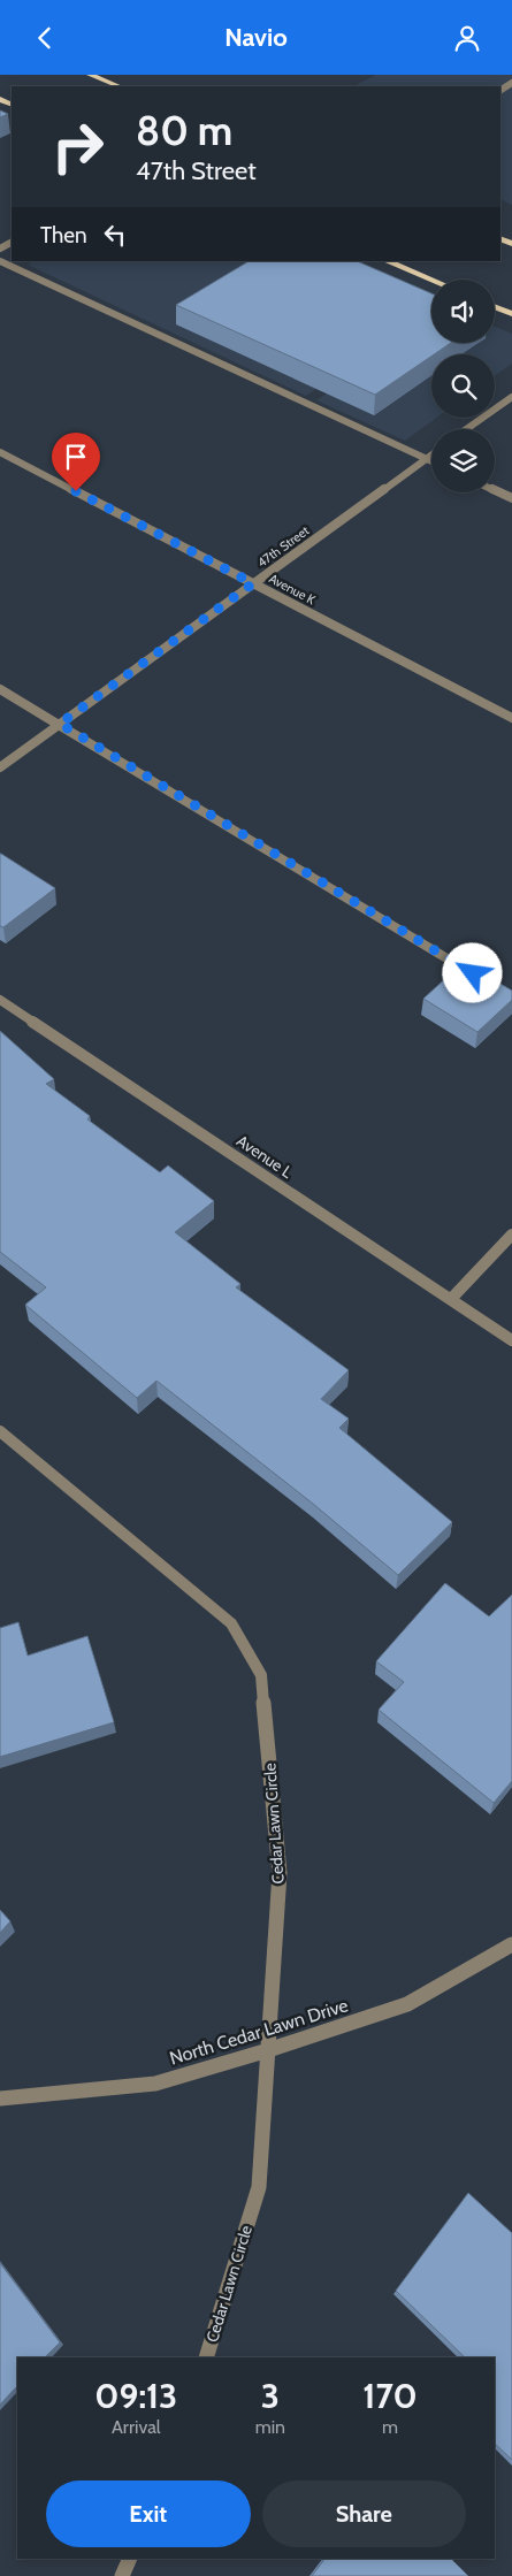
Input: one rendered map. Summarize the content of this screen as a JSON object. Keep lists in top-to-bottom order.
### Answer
{
  "streets": {
    "street": [
      "47th Street",
      "Avenue K",
      "Avenue L",
      "Cedar Lawn Circle",
      "North Cedar Lawn Drive"
    ]
  },
  "crossings": [
    ["47th Street", "Avenue K"],
    ["Cedar Lawn Circle", "North Cedar Lawn Drive"]
  ],
  "page": {
    "header": "Navio",
    "turn": ["80 m", "47th Street"],
    "then": "Then",
    "eta": [
      "09:13",
      "Arrival",
      "3",
      "min",
      "170",
      "m"
    ],
    "buttons": ["Exit", "Share"]
  }
}
